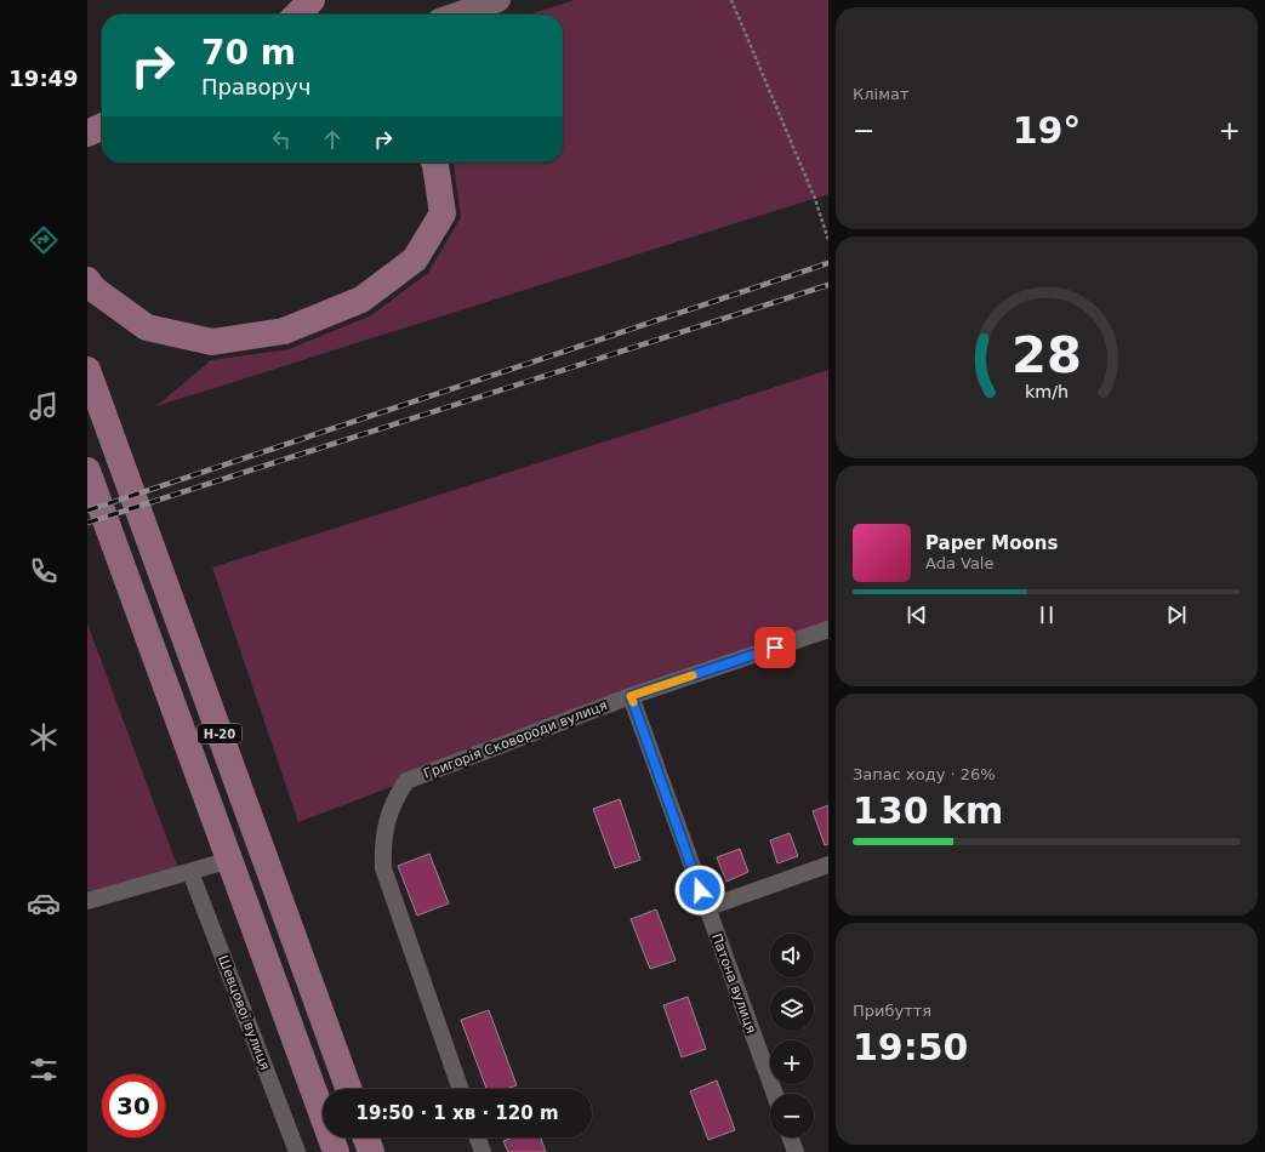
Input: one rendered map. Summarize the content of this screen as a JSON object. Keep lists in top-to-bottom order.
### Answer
{
  "streets": {
    "main road": ["Н-20"],
    "street": ["Григорія Сковороди вулиця", "Патона вулиця", "Шевцової вулиця"]
  },
  "crossings": [
    ["Григорія Сковороди вулиця", "Патона вулиця"]
  ],
  "page": {
    "tabs": "19:49",
    "tile": [
      "Клімат",
      ["Запас ходу · 26%", "130 km"],
      ["Прибуття", "19:50"]
    ],
    "turn": ["70 m", "Праворуч"],
    "heat": ["−", "19°", "+"],
    "song": ["Paper Moons", "Ada Vale"],
    "map_buttons": ["+", "−"],
    "limit": "30",
    "trip": "19:50 · 1 хв · 120 m",
    "gauge": ["28", "km/h"]
  }
}
